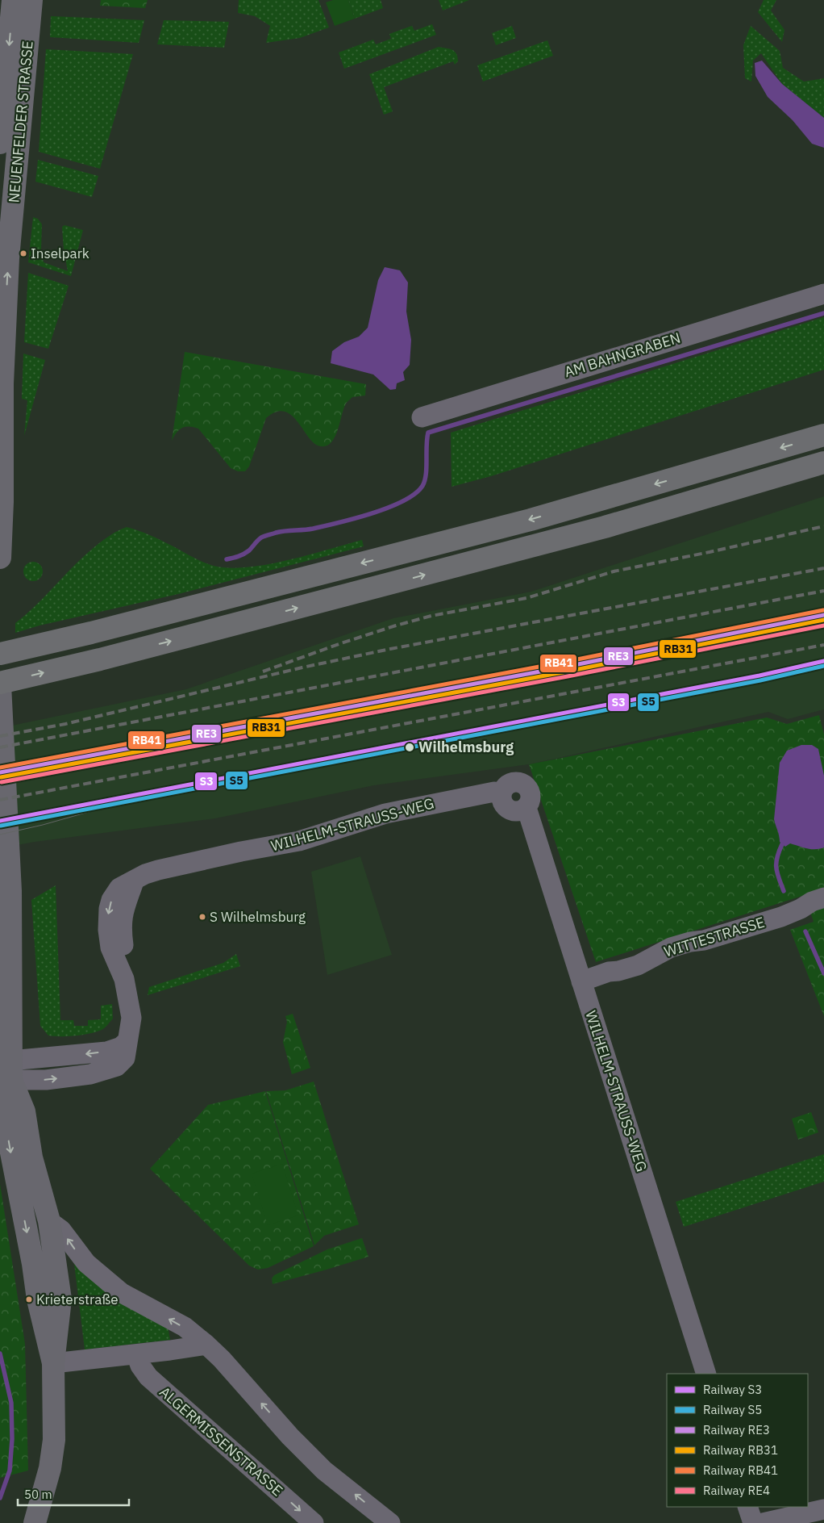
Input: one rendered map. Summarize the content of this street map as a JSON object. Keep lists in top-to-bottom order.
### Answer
{
  "streets": {
    "main road": ["NEUENFELDER STRASSE"],
    "street": [
      "AM BAHNGRABEN",
      "WILHELM-STRAUSS-WEG",
      "WITTESTRASSE",
      "ALGERMISSENSTRASSE"
    ]
  },
  "crossings": [
    ["WILHELM-STRAUSS-WEG", "WITTESTRASSE"]
  ],
  "places": [
    "Inselpark",
    "Wilhelmsburg",
    "S Wilhelmsburg",
    "Krieterstraße"
  ],
  "lines": [
    "rail line RB41",
    "rail line RE3",
    "rail line RB31",
    "rail line RE4",
    "rail line S3",
    "rail line S5"
  ],
  "legend": [
    "Railway S3",
    "Railway S5",
    "Railway RE3",
    "Railway RB31",
    "Railway RB41",
    "Railway RE4"
  ],
  "scale_bar": "50 m"
}
